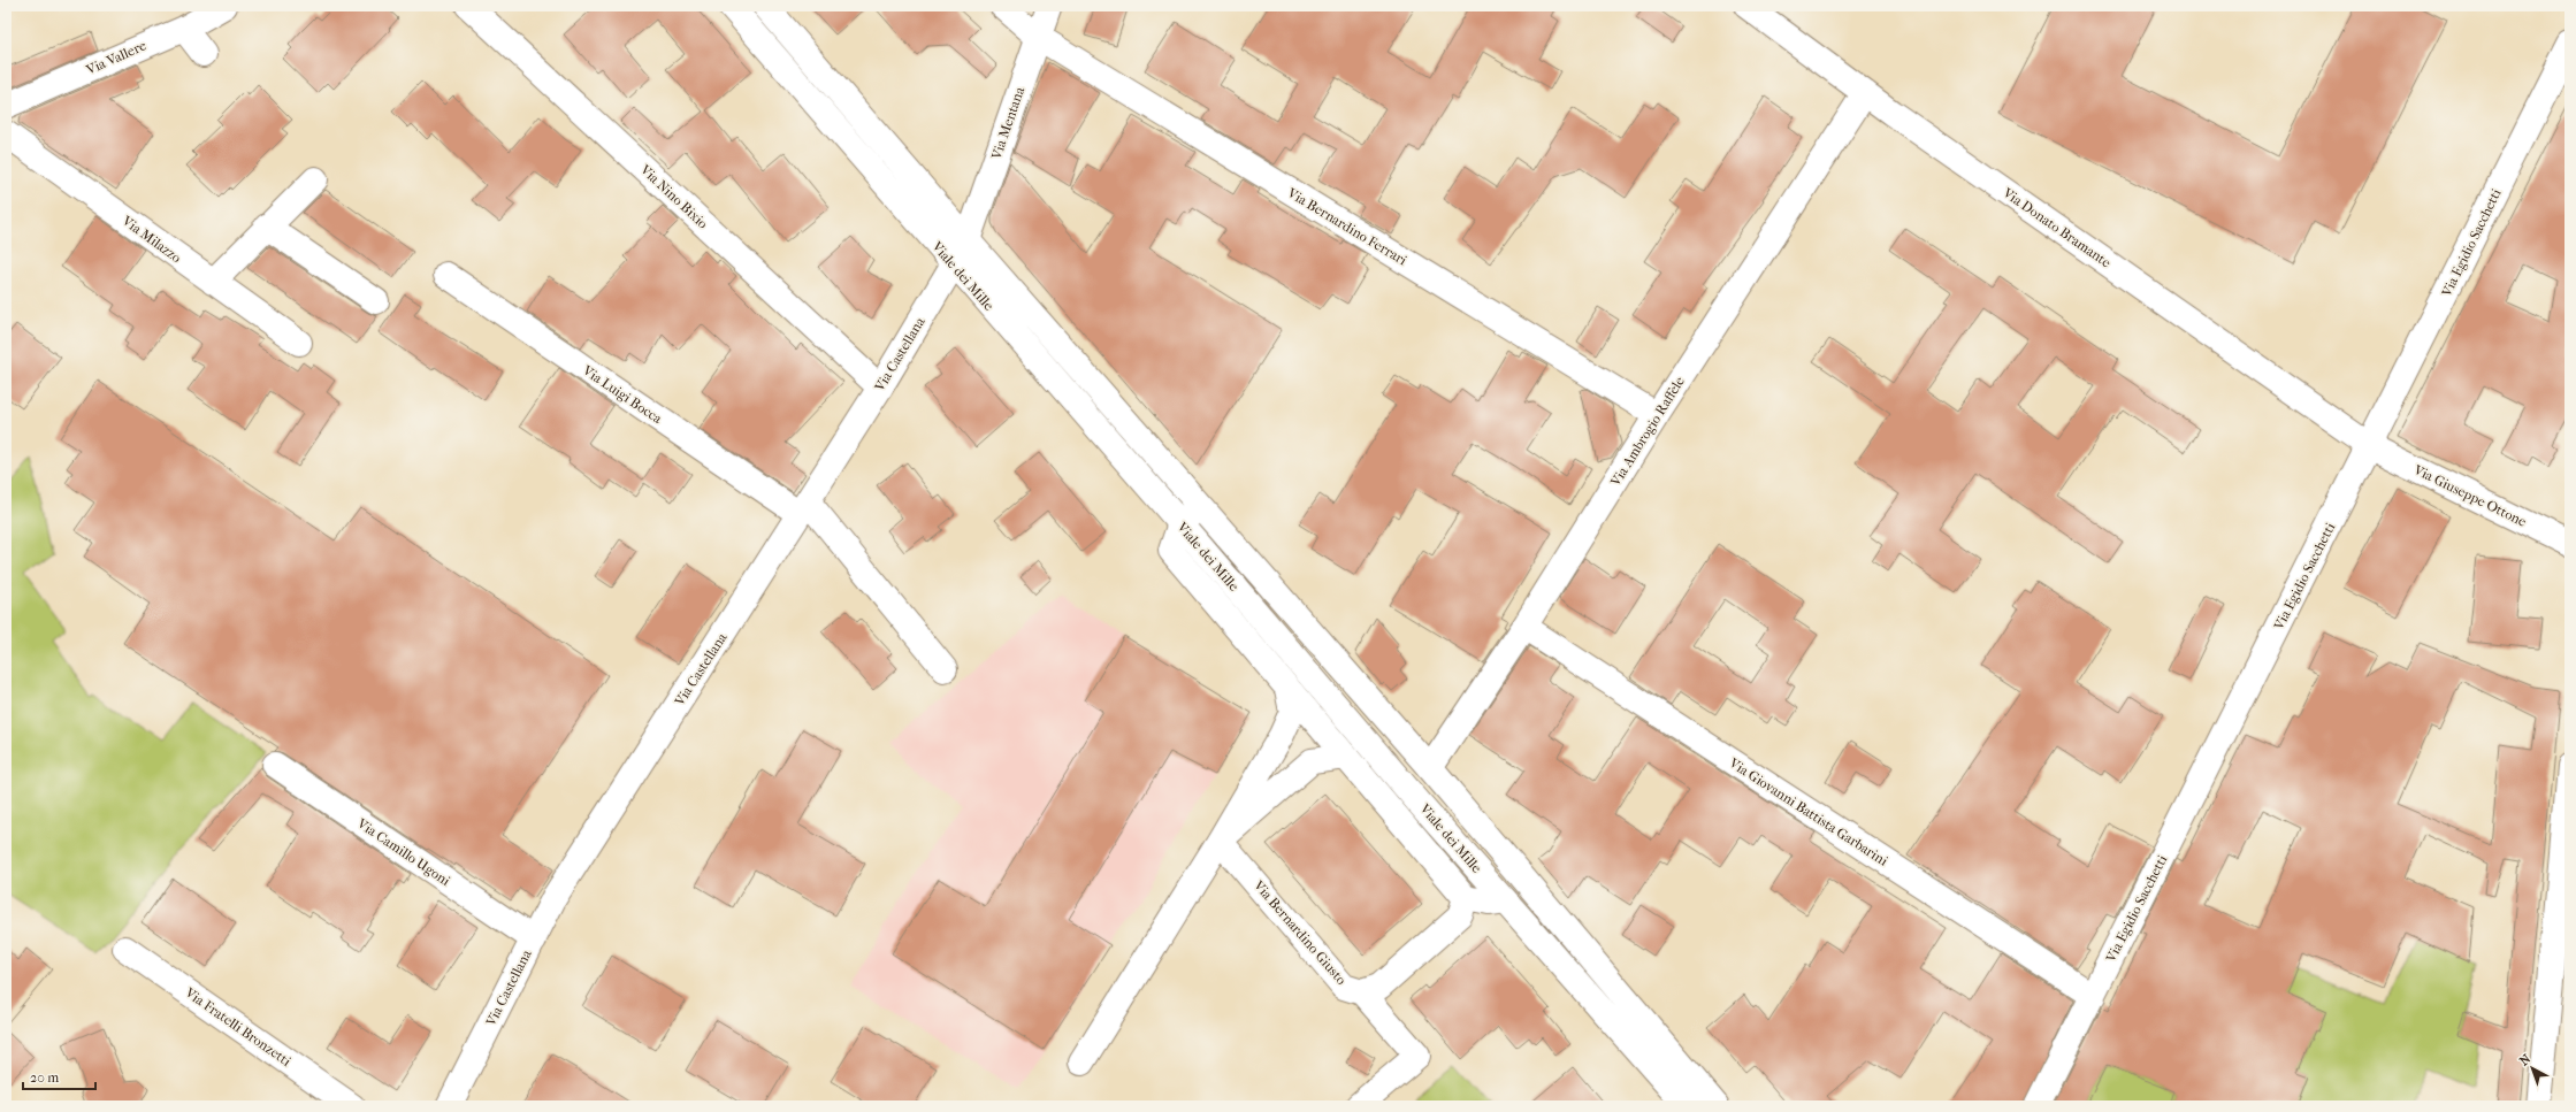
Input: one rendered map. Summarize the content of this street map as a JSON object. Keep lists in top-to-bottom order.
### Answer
{
  "streets": {
    "street": [
      "Via Vallere",
      "Via Mentana",
      "Via Nino Bixio",
      "Via Bernardino Ferrari",
      "Via Donato Bramante",
      "Via Milazzo",
      "Via Egidio Sacchetti",
      "Viale dei Mille",
      "Via Castellana",
      "Via Luigi Bocca",
      "Via Ambrogio Raffele",
      "Via Giuseppe Ottone",
      "Via Giovanni Battista Garbarini",
      "Via Camillo Ugoni",
      "Via Bernardino Giusto",
      "Via Fratelli Bronzetti"
    ]
  },
  "crossings": [
    ["Via Mentana", "Via Bernardino Ferrari"],
    ["Via Mentana", "Viale dei Mille"],
    ["Via Mentana", "Via Castellana"],
    ["Via Nino Bixio", "Via Castellana"],
    ["Via Bernardino Ferrari", "Via Ambrogio Raffele"],
    ["Via Donato Bramante", "Via Egidio Sacchetti"],
    ["Via Donato Bramante", "Via Ambrogio Raffele"],
    ["Via Donato Bramante", "Via Giuseppe Ottone"],
    ["Via Egidio Sacchetti", "Via Giuseppe Ottone"],
    ["Via Egidio Sacchetti", "Via Giovanni Battista Garbarini"],
    ["Viale dei Mille", "Via Castellana"],
    ["Viale dei Mille", "Via Ambrogio Raffele"],
    ["Via Castellana", "Via Luigi Bocca"],
    ["Via Castellana", "Via Camillo Ugoni"],
    ["Via Ambrogio Raffele", "Via Giovanni Battista Garbarini"]
  ],
  "scale_bar": "20 m",
  "north": "top left"
}
